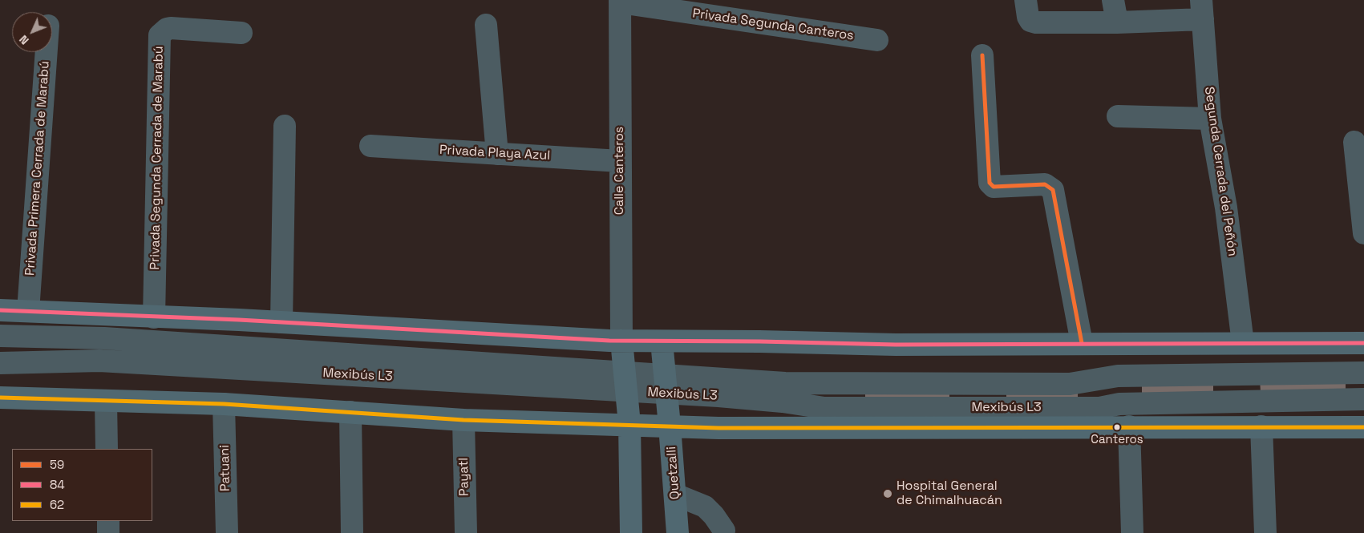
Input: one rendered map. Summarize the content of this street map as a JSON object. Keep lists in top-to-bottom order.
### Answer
{
  "streets": {
    "main road": ["Quetzalli"],
    "street": [
      "Privada Segunda Canteros",
      "Privada Playa Azul",
      "Privada Segunda Cerrada de Marabú",
      "Privada Primera Cerrada de Marabú",
      "Calle Canteros",
      "Segunda Cerrada del Peñón",
      "Mexibús L3",
      "Patuani",
      "Payatl"
    ]
  },
  "crossings": [
    ["Privada Segunda Canteros", "Calle Canteros"],
    ["Privada Playa Azul", "Calle Canteros"],
    ["Mexibús L3", "Quetzalli"]
  ],
  "places": ["Canteros", "Hospital General de Chimalhuacán"],
  "lines": ["transit line 59", "transit line 84", "transit line 62"],
  "legend": ["59", "84", "62"],
  "north": "bottom left"
}
